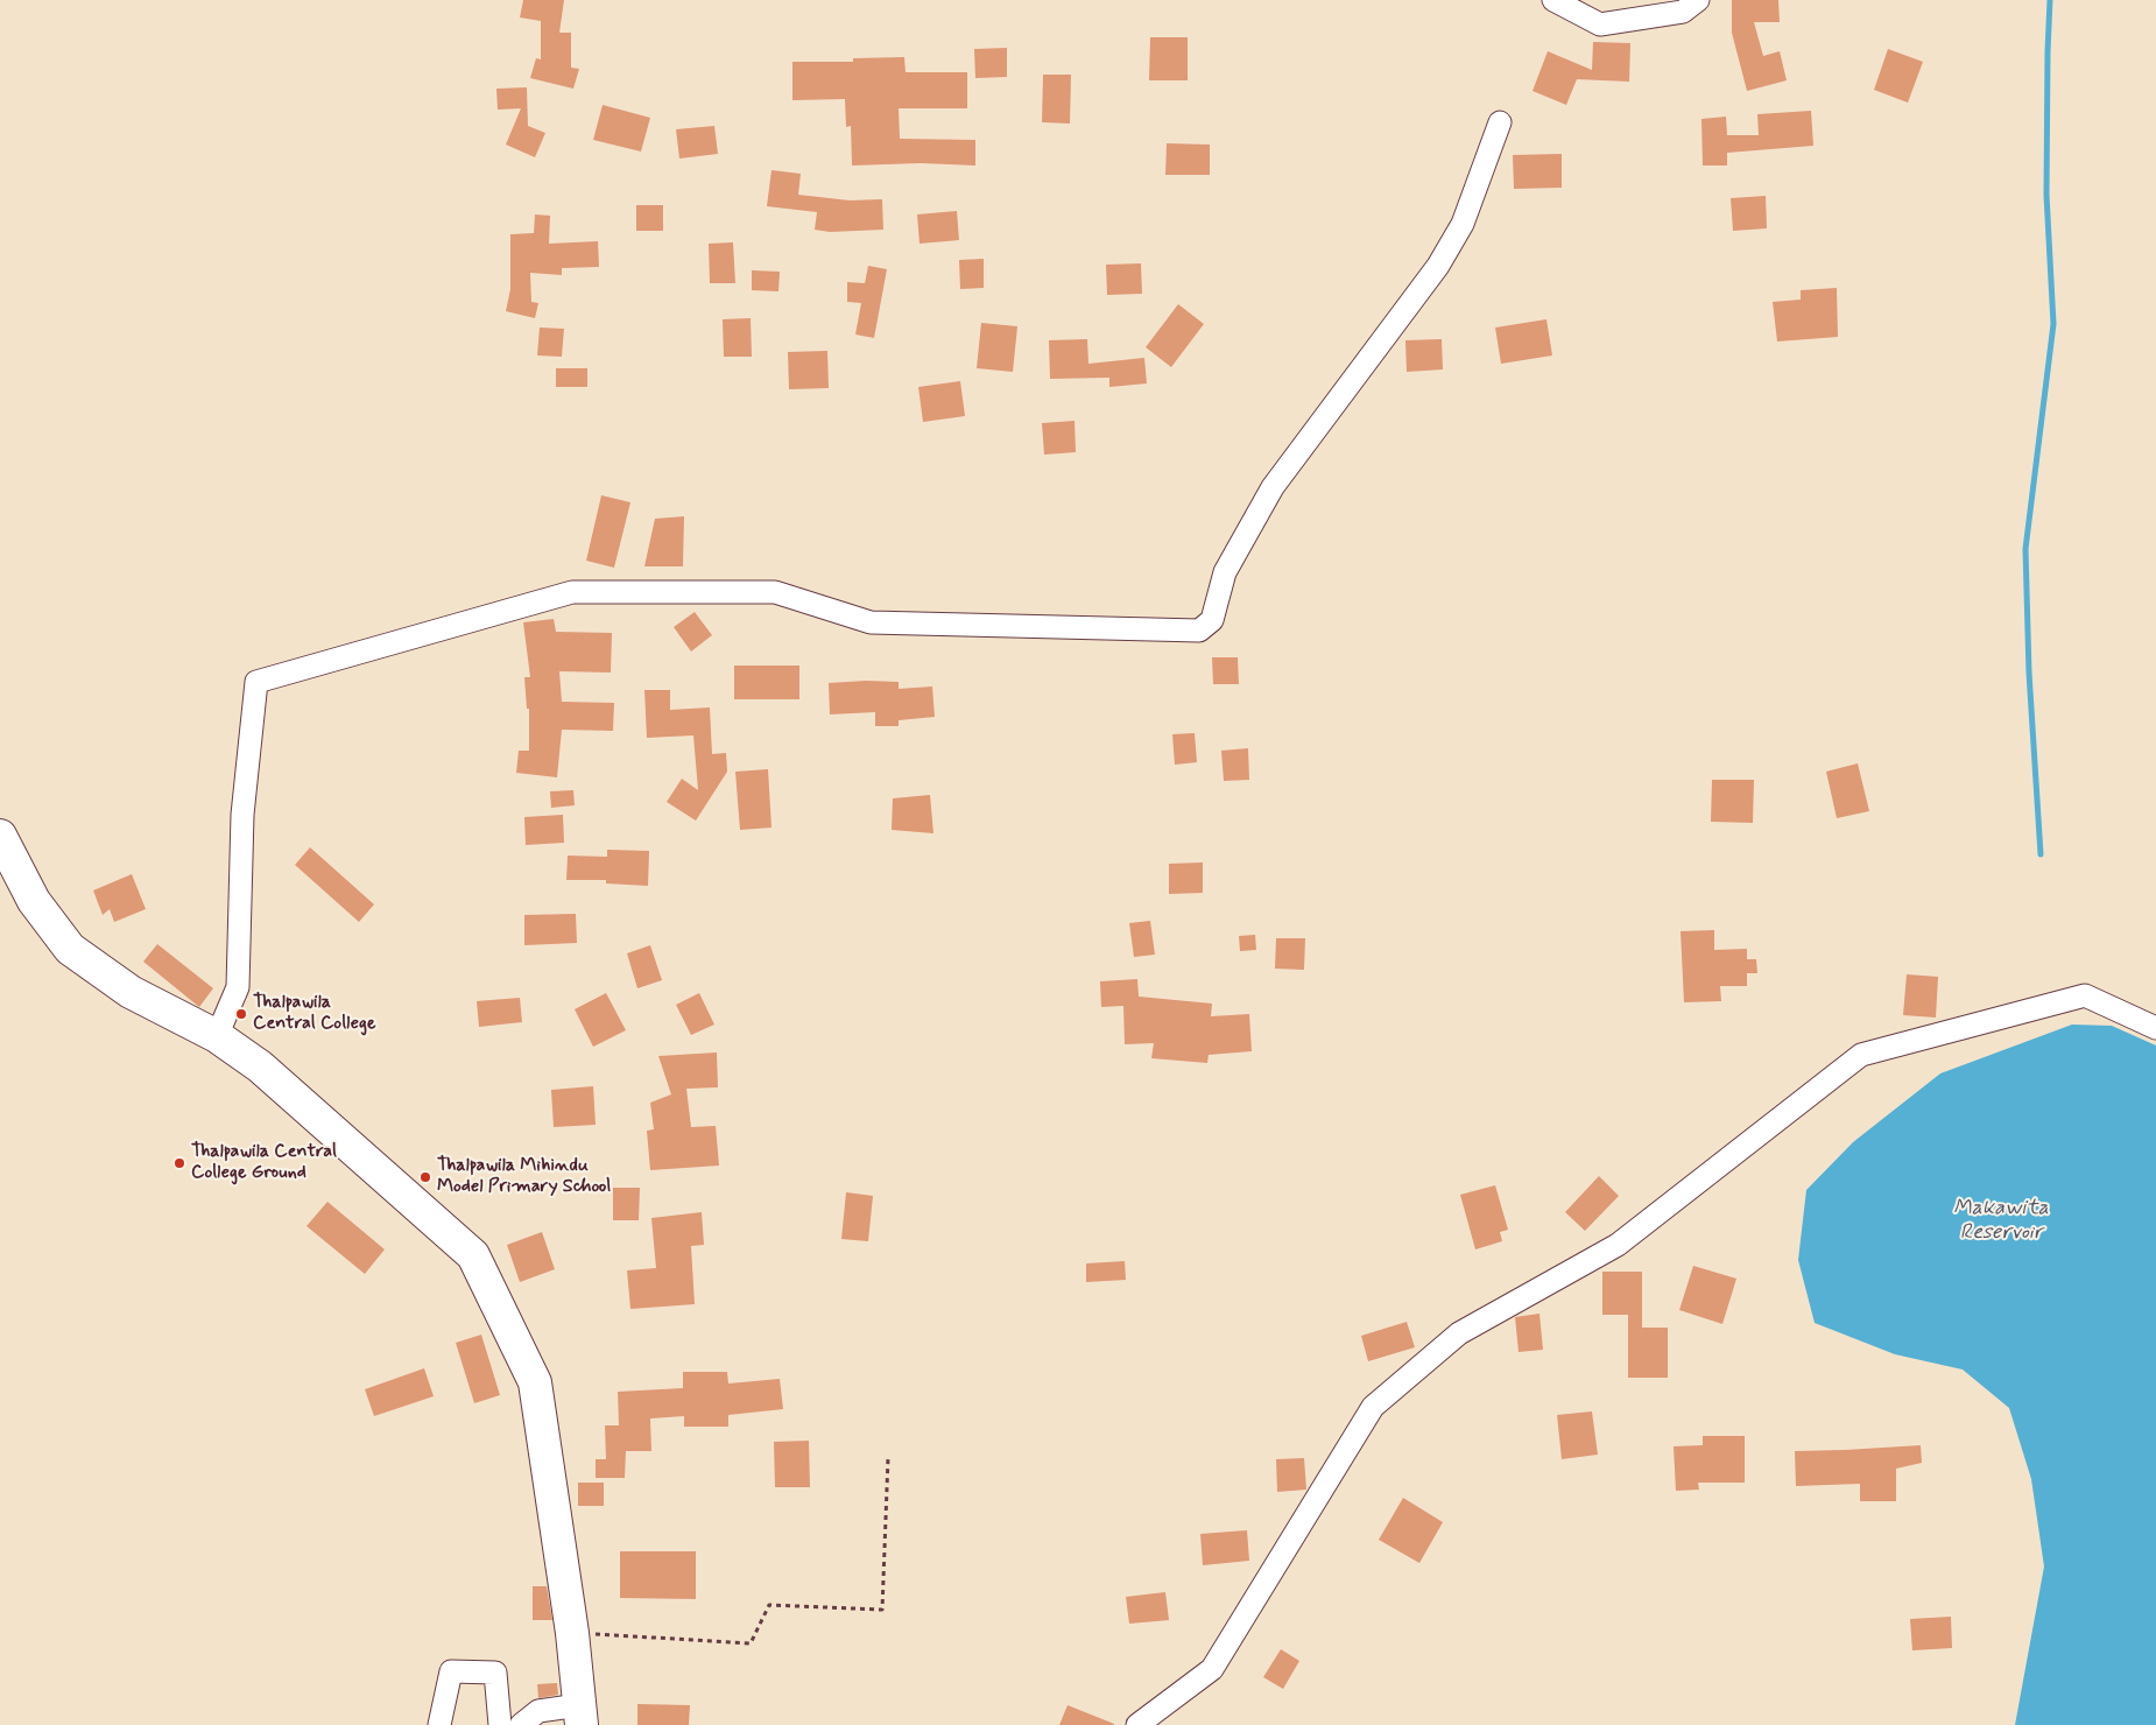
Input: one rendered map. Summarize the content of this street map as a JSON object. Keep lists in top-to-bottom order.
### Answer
{
  "water": ["Makawita Reservoir"],
  "places": ["Thalpawila Central College", "Thalpawila Central College Ground", "Thalpawila Mihindu Model Primary School"]
}
